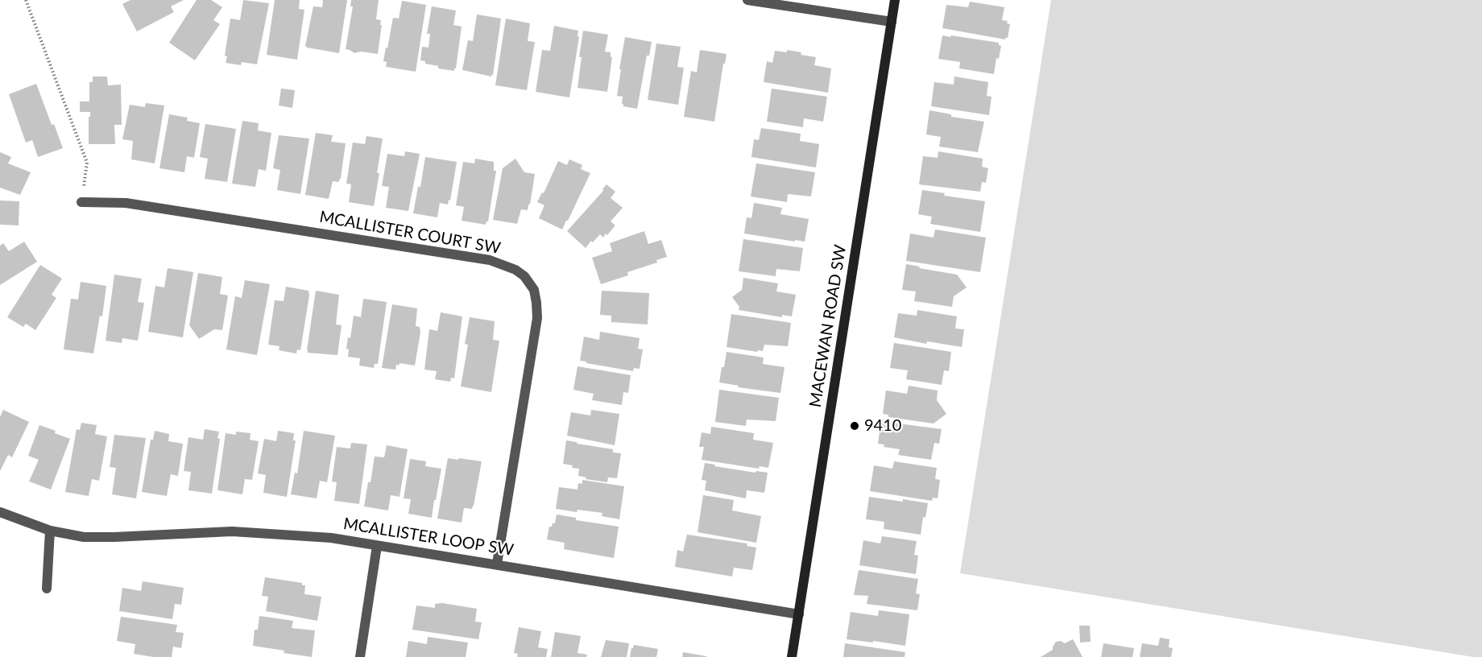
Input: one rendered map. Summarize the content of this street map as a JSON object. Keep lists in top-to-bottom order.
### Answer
{
  "streets": {
    "street": ["MCALLISTER COURT SW", "MACEWAN ROAD SW", "MCALLISTER LOOP SW"]
  },
  "crossings": [
    ["MCALLISTER COURT SW", "MCALLISTER LOOP SW"],
    ["MACEWAN ROAD SW", "MCALLISTER LOOP SW"]
  ],
  "places": ["9410"]
}
